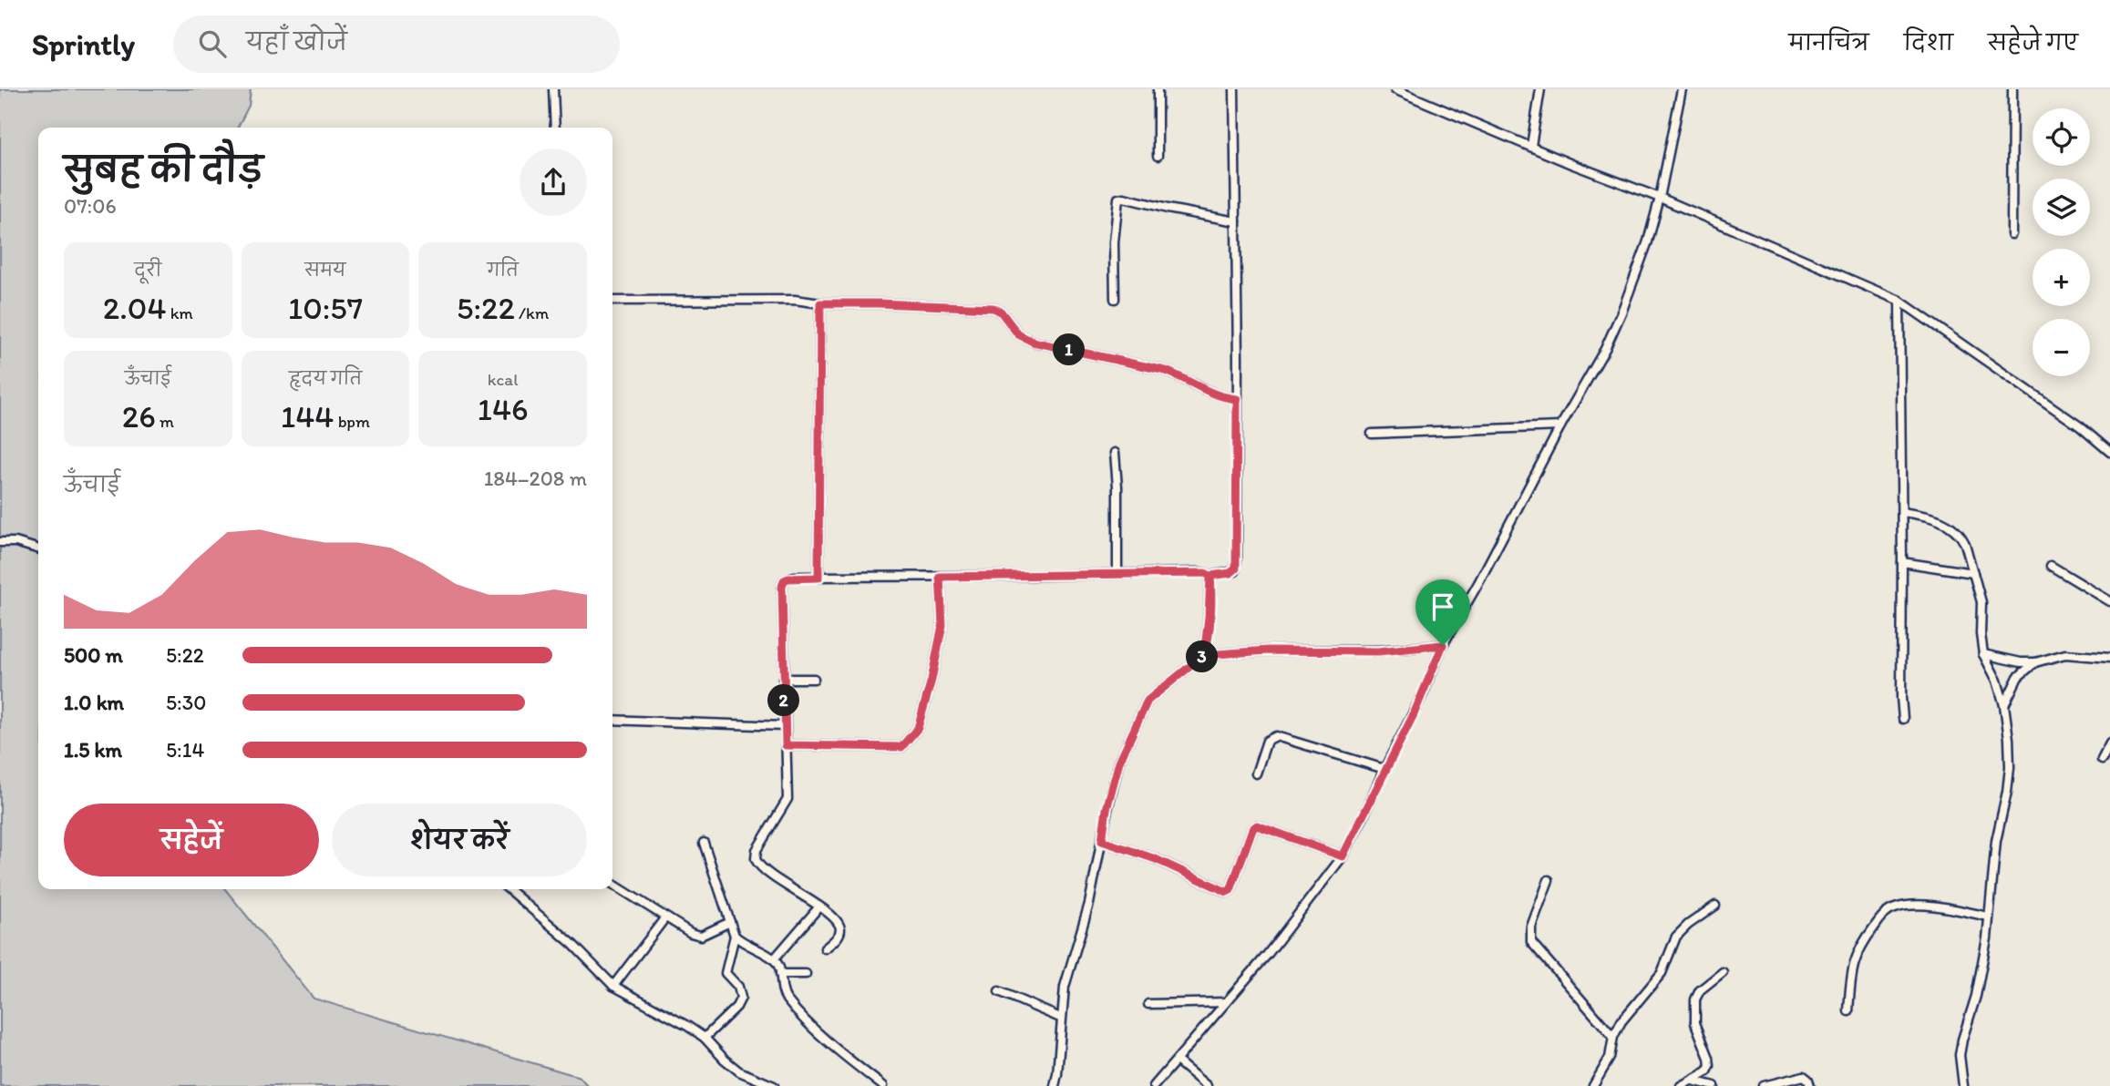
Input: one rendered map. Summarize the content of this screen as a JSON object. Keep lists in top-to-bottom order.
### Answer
{
  "page": {
    "header": "Sprintly",
    "search": "यहाँ खोजें",
    "nav": ["मानचित्र", "दिशा", "सहेजे गए"],
    "map_buttons": ["+", "−"],
    "heading": ["सुबह की दौड़", "07:06"],
    "stats": [
      ["दूरी", "2.04 km"],
      ["समय", "10:57"],
      ["गति", "5:22 /km"],
      ["ऊँचाई", "26 m"],
      ["हृदय गति", "144 bpm"],
      ["kcal", "146"]
    ],
    "pins": ["1", "3", "2"],
    "chart": ["ऊँचाई", "184–208 m"],
    "list": [
      {
        "name": "500 m",
        "note": "5:22"
      },
      {
        "name": "1.0 km",
        "note": "5:30"
      },
      {
        "name": "1.5 km",
        "note": "5:14"
      }
    ],
    "buttons": ["सहेजें", "शेयर करें"]
  }
}
